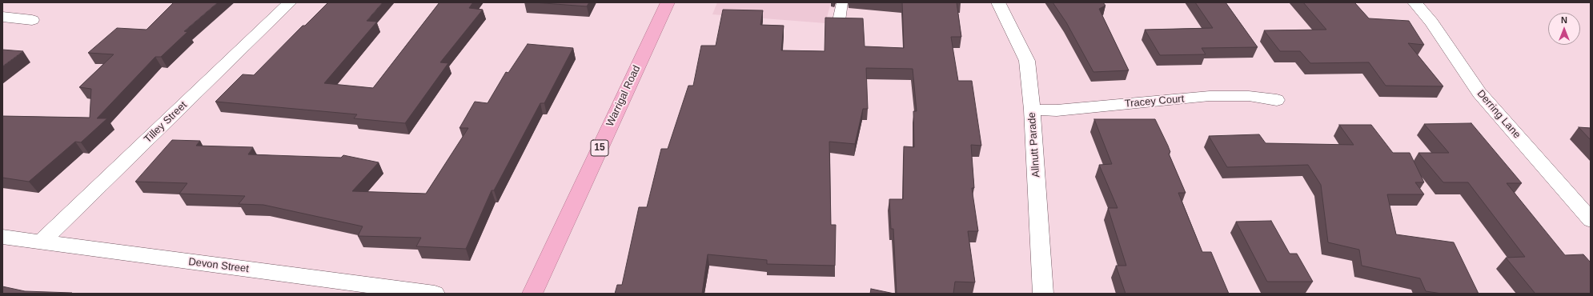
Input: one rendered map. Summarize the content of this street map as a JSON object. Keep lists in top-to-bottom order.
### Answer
{
  "streets": {
    "highway": ["Warrigal Road", "15"],
    "street": [
      "Tracey Court",
      "Derring Lane",
      "Tilley Street",
      "Allnutt Parade",
      "Devon Street"
    ]
  },
  "crossings": [
    ["Tracey Court", "Allnutt Parade"],
    ["Tilley Street", "Devon Street"]
  ],
  "north": "top"
}
